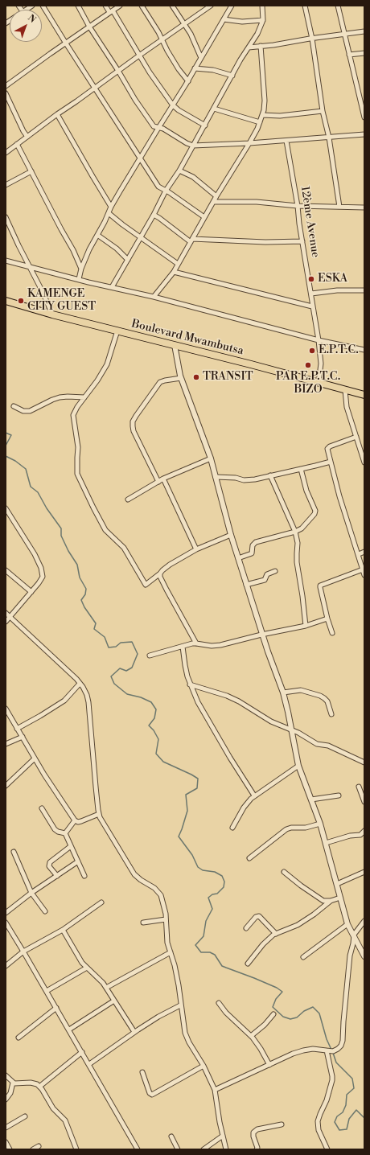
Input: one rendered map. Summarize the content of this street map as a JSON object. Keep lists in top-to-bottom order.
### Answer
{
  "streets": {
    "highway": ["Boulevard Mwambutsa"],
    "street": ["12ème Avenue"]
  },
  "crossings": [
    ["12ème Avenue", "Boulevard Mwambutsa"]
  ],
  "places": [
    "ESKA",
    "KAMENGE CITY GUEST",
    "E.P.T.C.",
    "PAR E.P.T.C. BIZO",
    "TRANSIT"
  ],
  "north": "top right"
}
